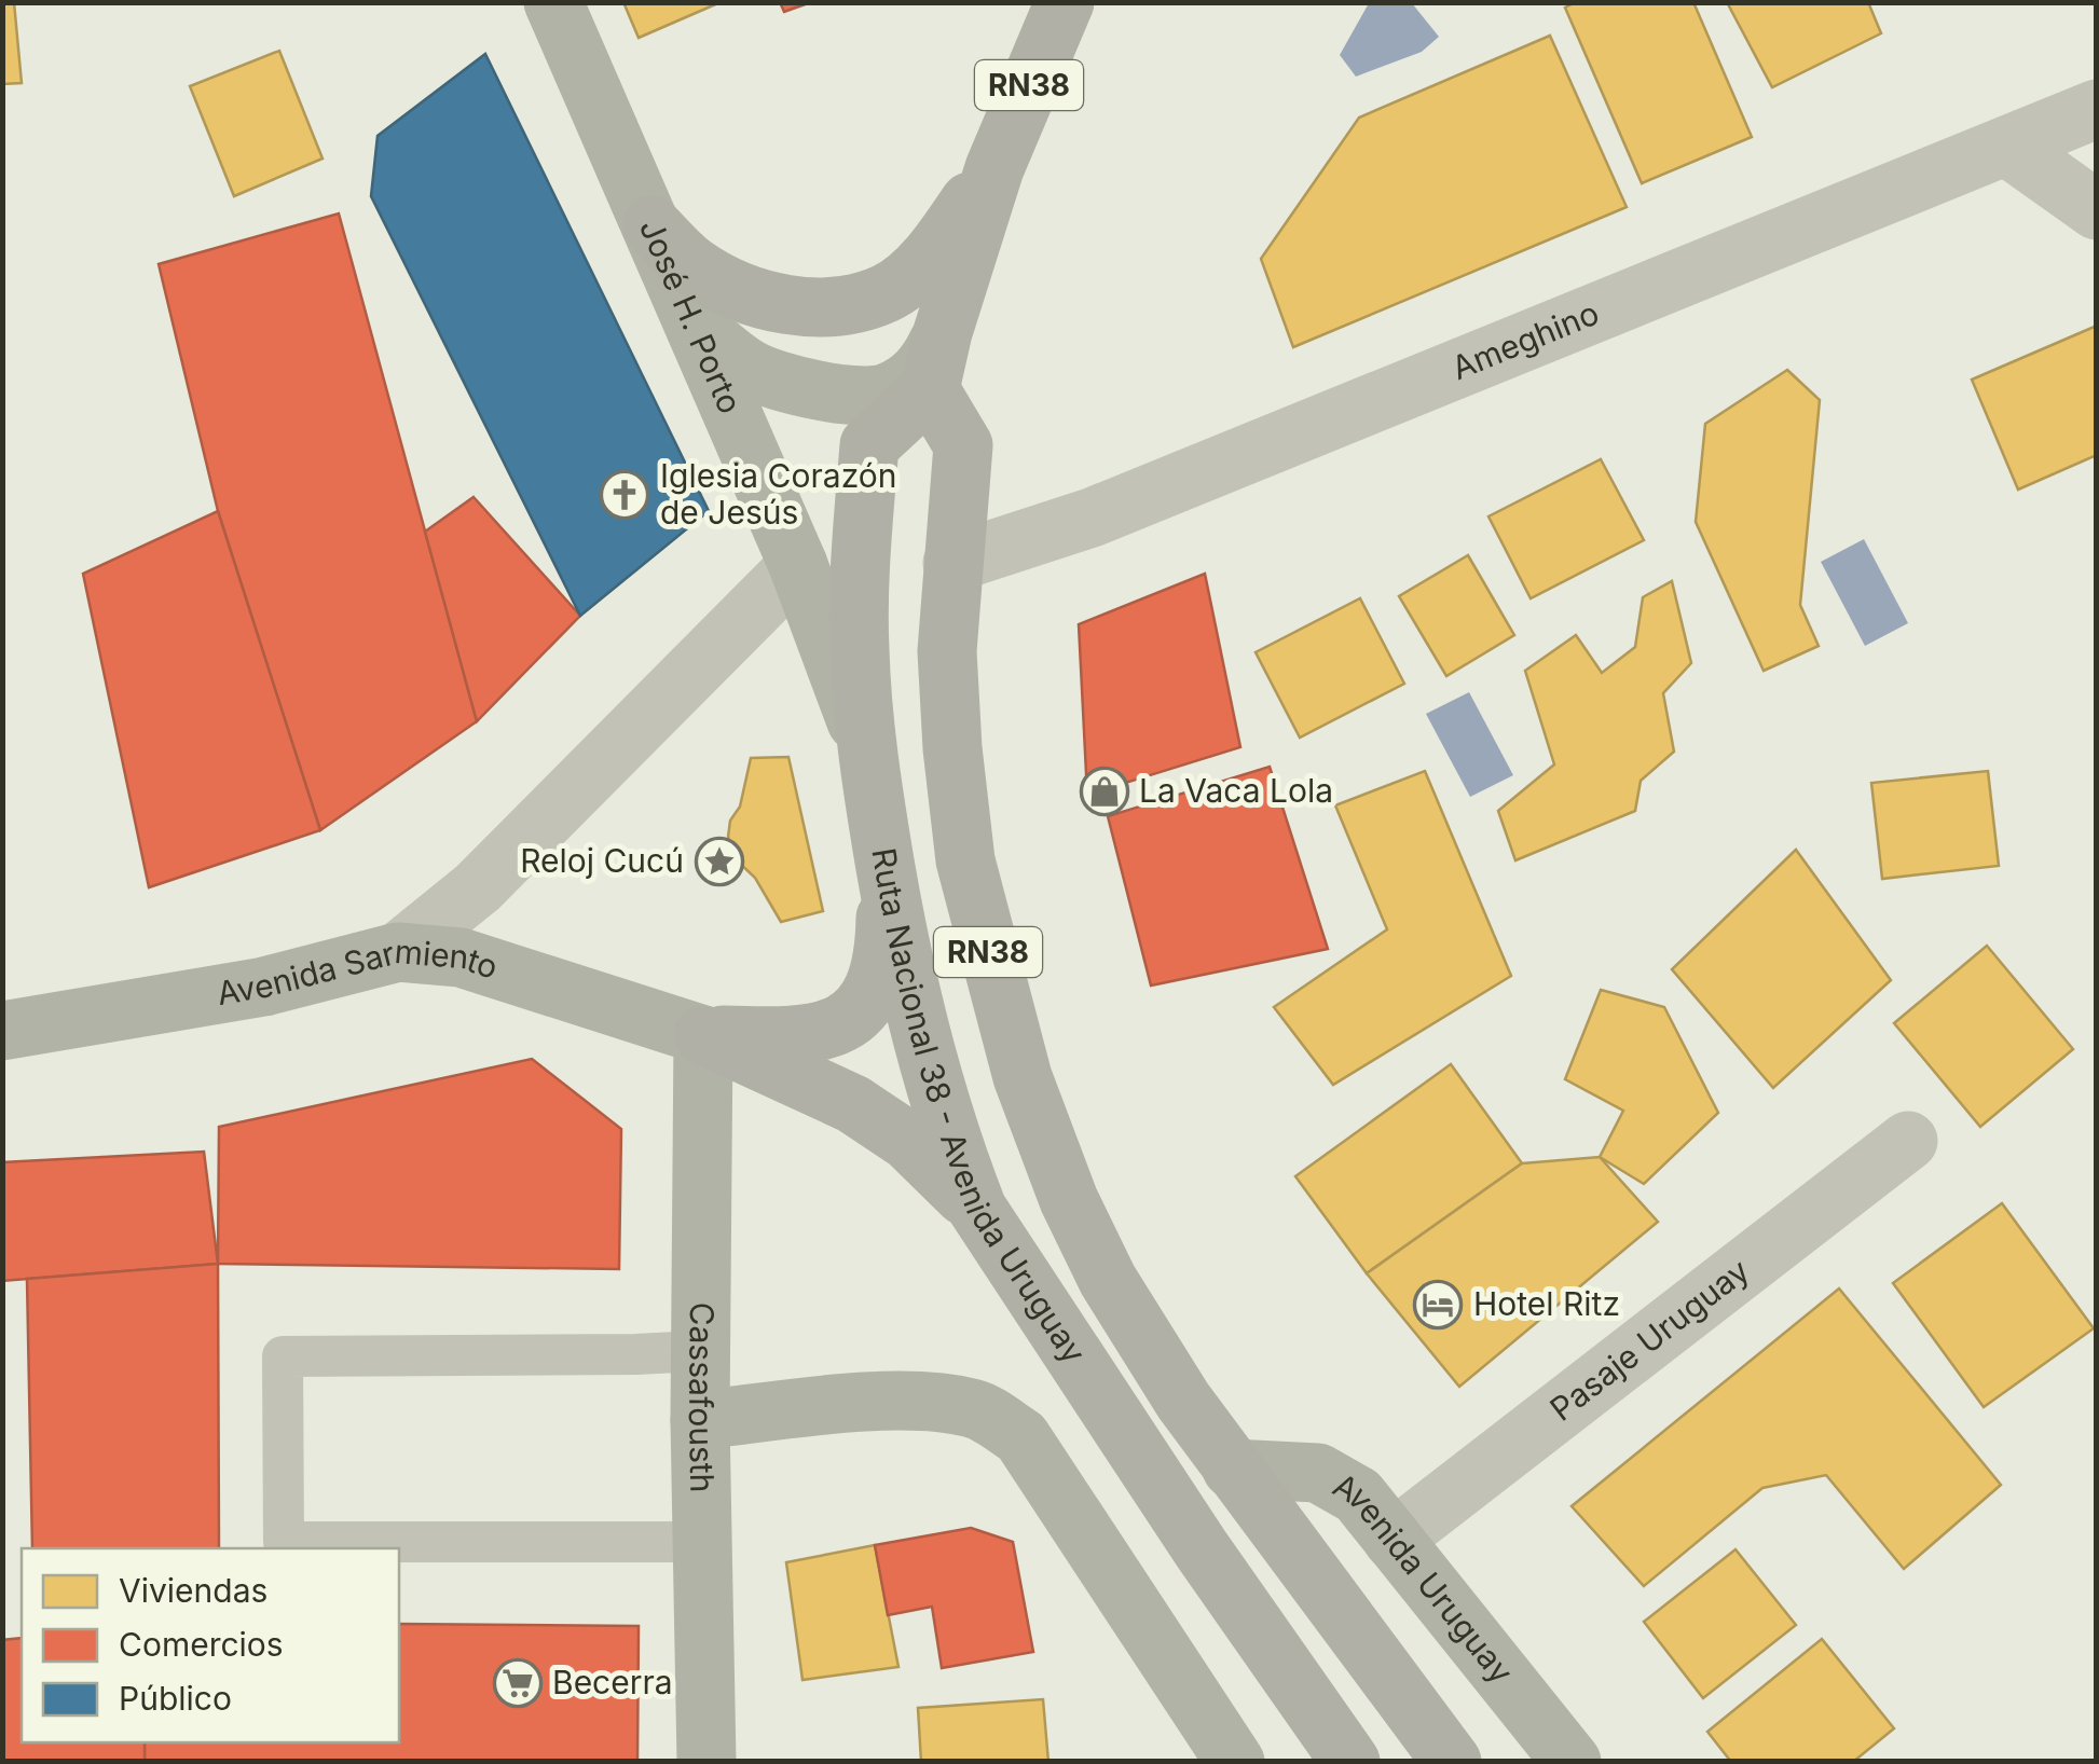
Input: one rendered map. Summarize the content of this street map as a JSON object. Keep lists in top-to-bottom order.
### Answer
{
  "streets": {
    "main road": [
      "RN38",
      "José H. Porto",
      "Avenida Sarmiento",
      "Ruta Nacional 38 - Avenida Uruguay",
      "Cassafousth",
      "Avenida Uruguay"
    ],
    "street": ["Ameghino", "Pasaje Uruguay"]
  },
  "crossings": [
    ["RN38", "Ruta Nacional 38 - Avenida Uruguay"],
    ["José H. Porto", "Ruta Nacional 38 - Avenida Uruguay"],
    ["Ameghino", "Ruta Nacional 38 - Avenida Uruguay"],
    ["Avenida Sarmiento", "Cassafousth"],
    ["Ruta Nacional 38 - Avenida Uruguay", "Avenida Uruguay"],
    ["Pasaje Uruguay", "Avenida Uruguay"]
  ],
  "places": {
    "church": ["Iglesia Corazón de Jesús"],
    "shop": ["La Vaca Lola"],
    "place": ["Reloj Cucú"],
    "hotel": ["Hotel Ritz"],
    "supermarket": ["Becerra"]
  },
  "legend": ["Viviendas", "Comercios", "Público"]
}
